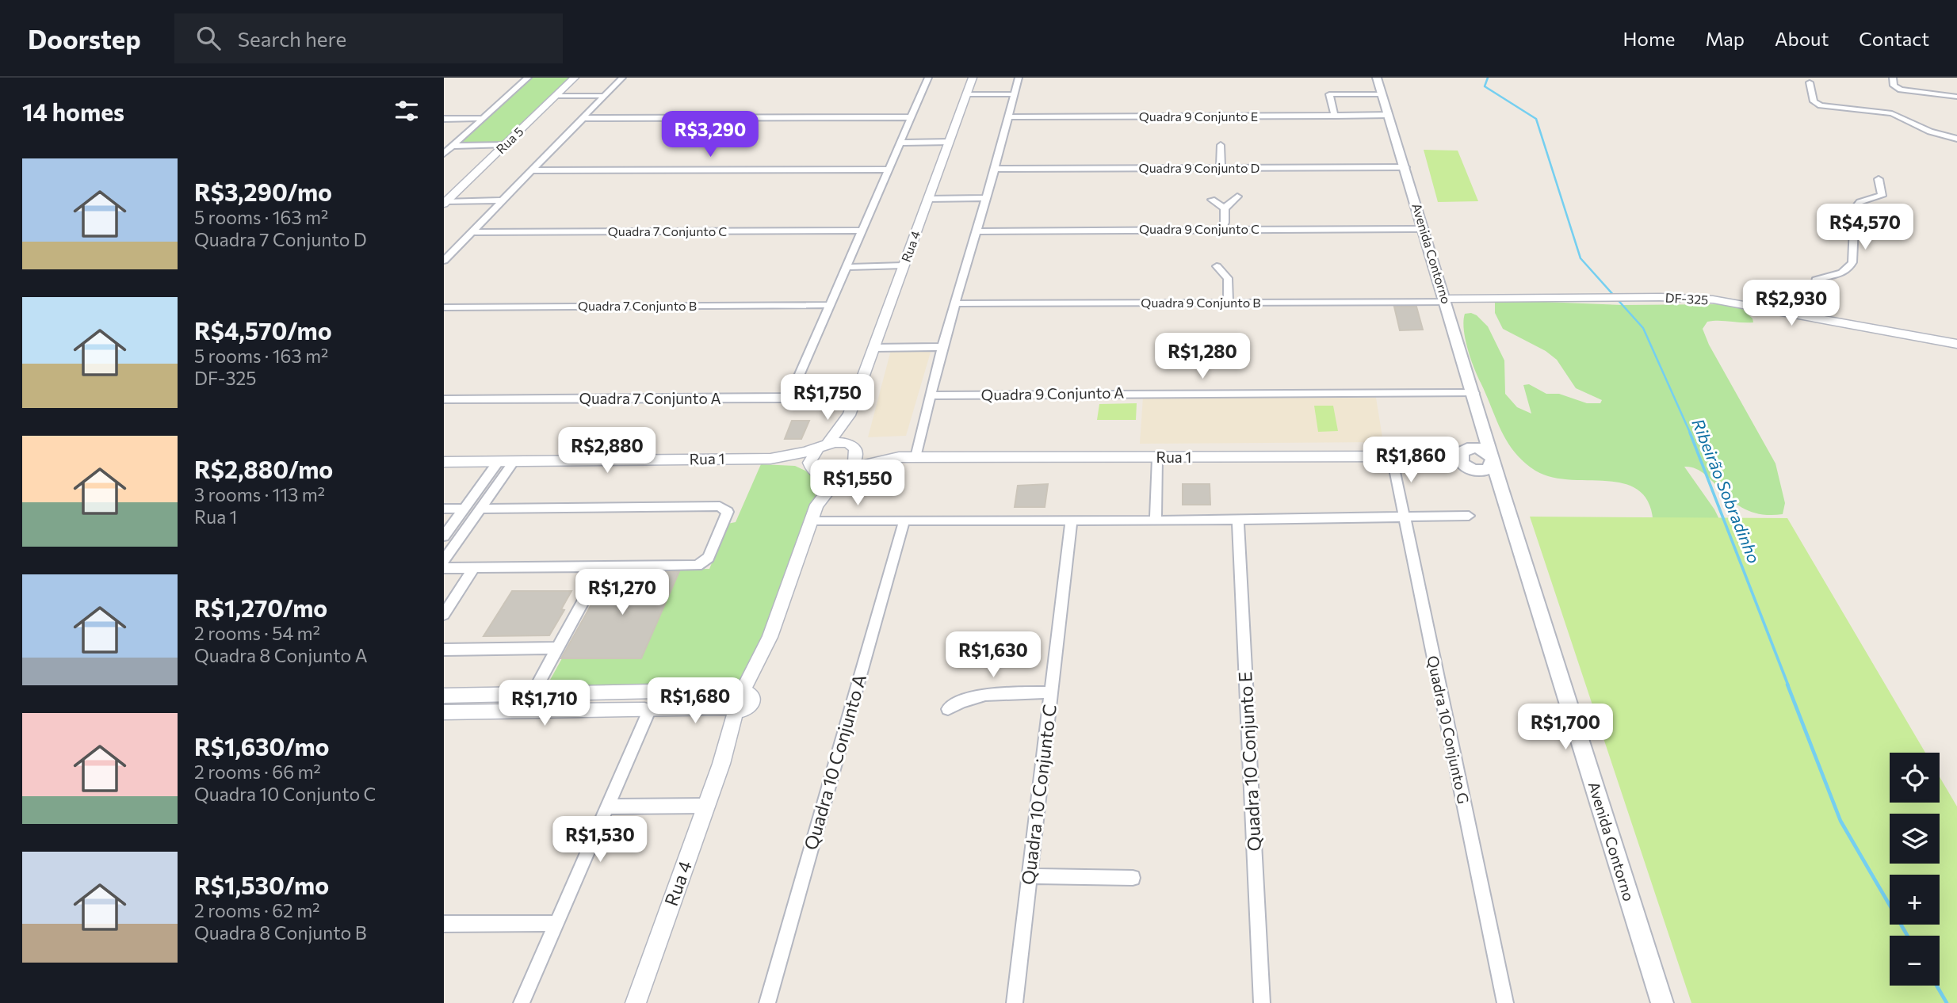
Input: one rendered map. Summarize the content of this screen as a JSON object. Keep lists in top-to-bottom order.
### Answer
{
  "streets": {
    "main road": ["Avenida Contorno"],
    "street": [
      "Quadra 9 Conjunto E",
      "Rua 5",
      "Quadra 9 Conjunto D",
      "Quadra 9 Conjunto C",
      "Quadra 7 Conjunto C",
      "Rua 4",
      "DF-325",
      "Quadra 9 Conjunto B",
      "Quadra 7 Conjunto B",
      "Quadra 9 Conjunto A",
      "Quadra 7 Conjunto A",
      "Rua 1",
      "Quadra 10 Conjunto G",
      "Quadra 10 Conjunto E",
      "Quadra 10 Conjunto A",
      "Quadra 10 Conjunto C"
    ]
  },
  "crossings": [
    ["Quadra 9 Conjunto E", "Avenida Contorno"],
    ["Quadra 9 Conjunto D", "Avenida Contorno"],
    ["Quadra 9 Conjunto C", "Avenida Contorno"],
    ["Rua 4", "Quadra 7 Conjunto A"],
    ["Avenida Contorno", "DF-325"],
    ["Avenida Contorno", "Quadra 9 Conjunto B"],
    ["Avenida Contorno", "Quadra 9 Conjunto A"],
    ["DF-325", "Quadra 9 Conjunto B"],
    ["Rua 1", "Quadra 10 Conjunto G"]
  ],
  "water": ["Ribeirão Sobradinho"],
  "page": {
    "header": "Doorstep",
    "search": "Search here",
    "nav": [
      "Home",
      "Map",
      "About",
      "Contact"
    ],
    "heading": "14 homes",
    "price": [
      "R$3,290",
      "R$4,570",
      "R$2,930",
      "R$1,280",
      "R$1,750",
      "R$2,880",
      "R$1,860",
      "R$1,550",
      "R$1,270",
      "R$1,630",
      "R$1,680",
      "R$1,710",
      "R$1,700",
      "R$1,530"
    ],
    "list": [
      {
        "name": "R$3,290/mo",
        "note": "5 rooms · 163 m² · Quadra 7 Conjunto D"
      },
      {
        "name": "R$4,570/mo",
        "note": "5 rooms · 163 m² · DF-325"
      },
      {
        "name": "R$2,880/mo",
        "note": "3 rooms · 113 m² · Rua 1"
      },
      {
        "name": "R$1,270/mo",
        "note": "2 rooms · 54 m² · Quadra 8 Conjunto A"
      },
      {
        "name": "R$1,630/mo",
        "note": "2 rooms · 66 m² · Quadra 10 Conjunto C"
      },
      {
        "name": "R$1,530/mo",
        "note": "2 rooms · 62 m² · Quadra 8 Conjunto B"
      }
    ],
    "map_buttons": ["+", "−"]
  }
}
